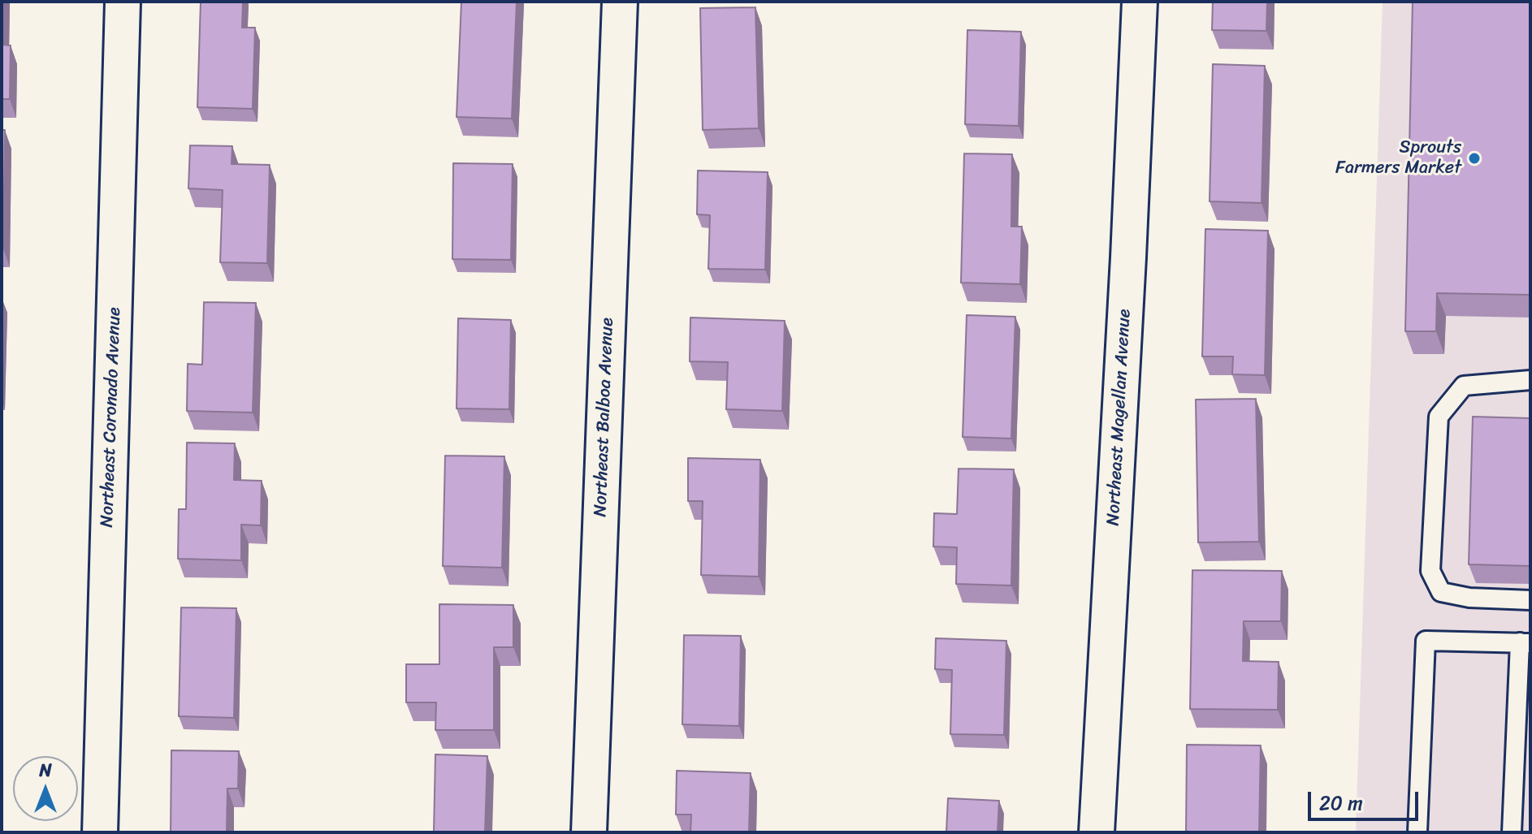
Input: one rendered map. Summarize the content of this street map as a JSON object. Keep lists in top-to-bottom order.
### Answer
{
  "streets": {
    "street": ["Northeast Coronado Avenue", "Northeast Balboa Avenue", "Northeast Magellan Avenue"]
  },
  "places": ["Sprouts Farmers Market"],
  "scale_bar": "20 m",
  "north": "top"
}
